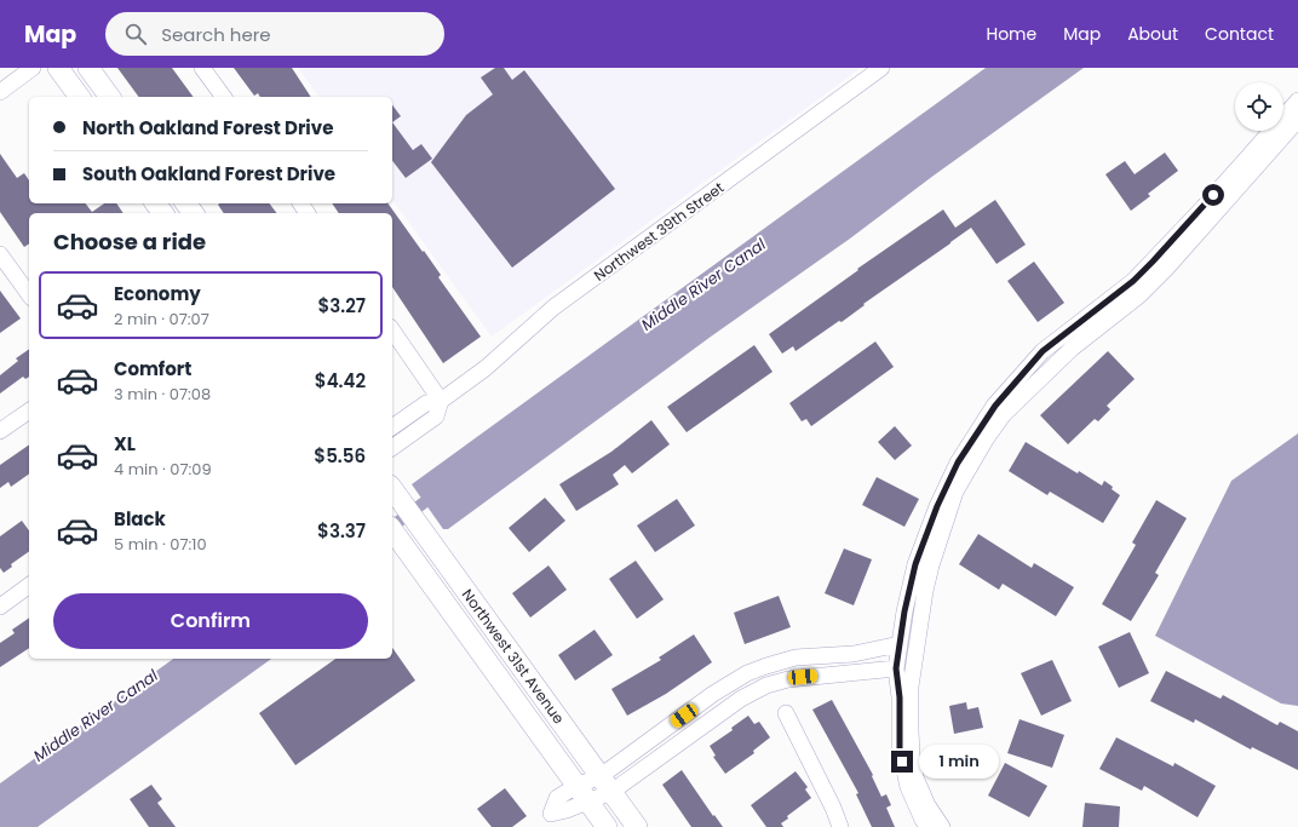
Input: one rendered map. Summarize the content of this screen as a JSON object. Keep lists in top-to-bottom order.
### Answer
{
  "streets": {
    "main road": ["Northwest 31st Avenue"],
    "street": ["Northwest 39th Street"]
  },
  "water": ["Middle River Canal"],
  "page": {
    "header": "Map",
    "search": "Search here",
    "nav": [
      "Home",
      "Map",
      "About",
      "Contact"
    ],
    "banner": ["North Oakland Forest Drive", "South Oakland Forest Drive"],
    "heading": "Choose a ride",
    "list": [
      {
        "name": "Economy",
        "note": "2 min · 07:07",
        "value": "$3.27"
      },
      {
        "name": "Comfort",
        "note": "3 min · 07:08",
        "value": "$4.42"
      },
      {
        "name": "XL",
        "note": "4 min · 07:09",
        "value": "$5.56"
      },
      {
        "name": "Black",
        "note": "5 min · 07:10",
        "value": "$3.37"
      }
    ],
    "buttons": "Confirm",
    "bubble": "1 min"
  }
}
